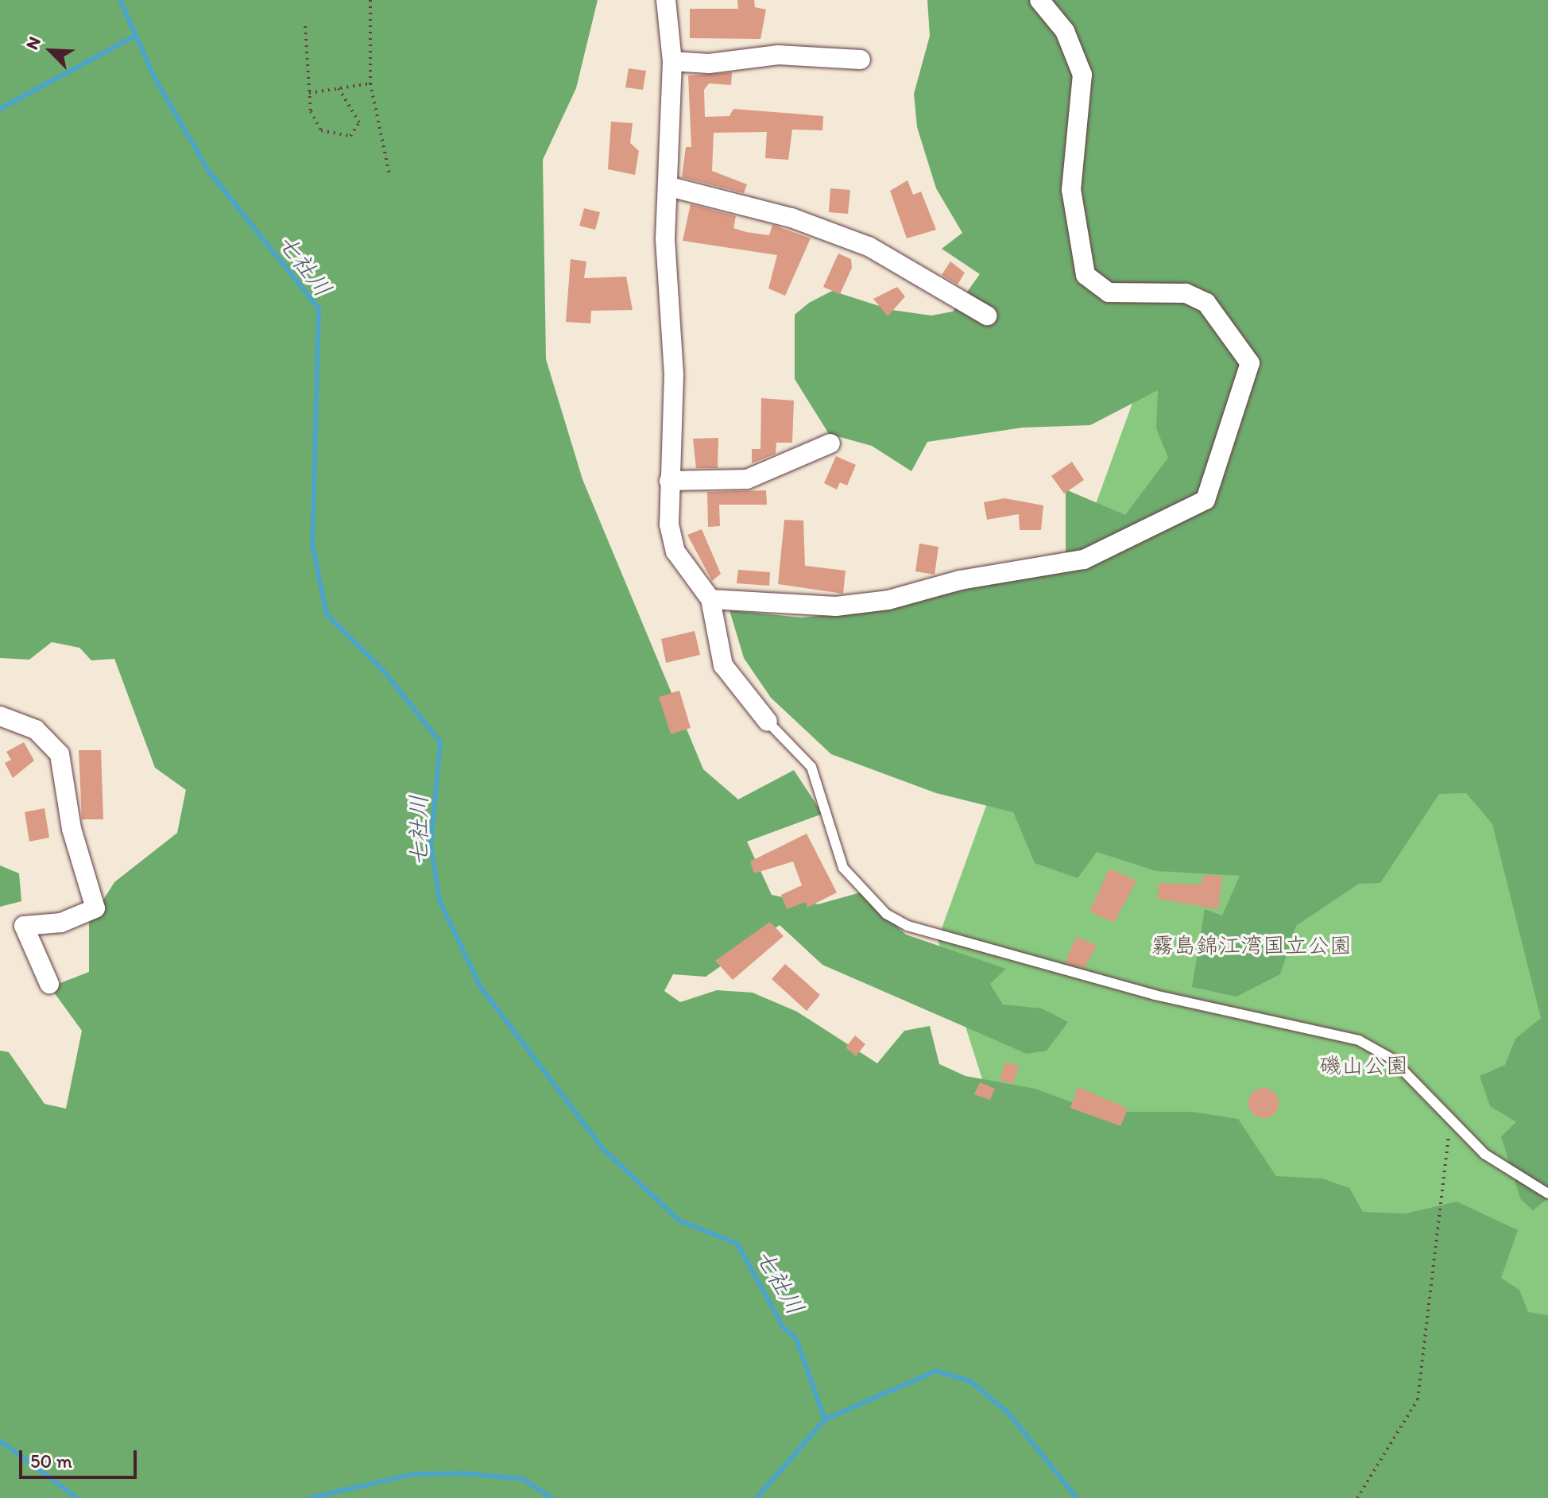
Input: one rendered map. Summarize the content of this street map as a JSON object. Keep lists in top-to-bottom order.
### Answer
{
  "water": ["七社川"],
  "parks": ["霧島錦江湾国立公園", "磯山公園"],
  "scale_bar": "50 m",
  "north": "top left"
}
